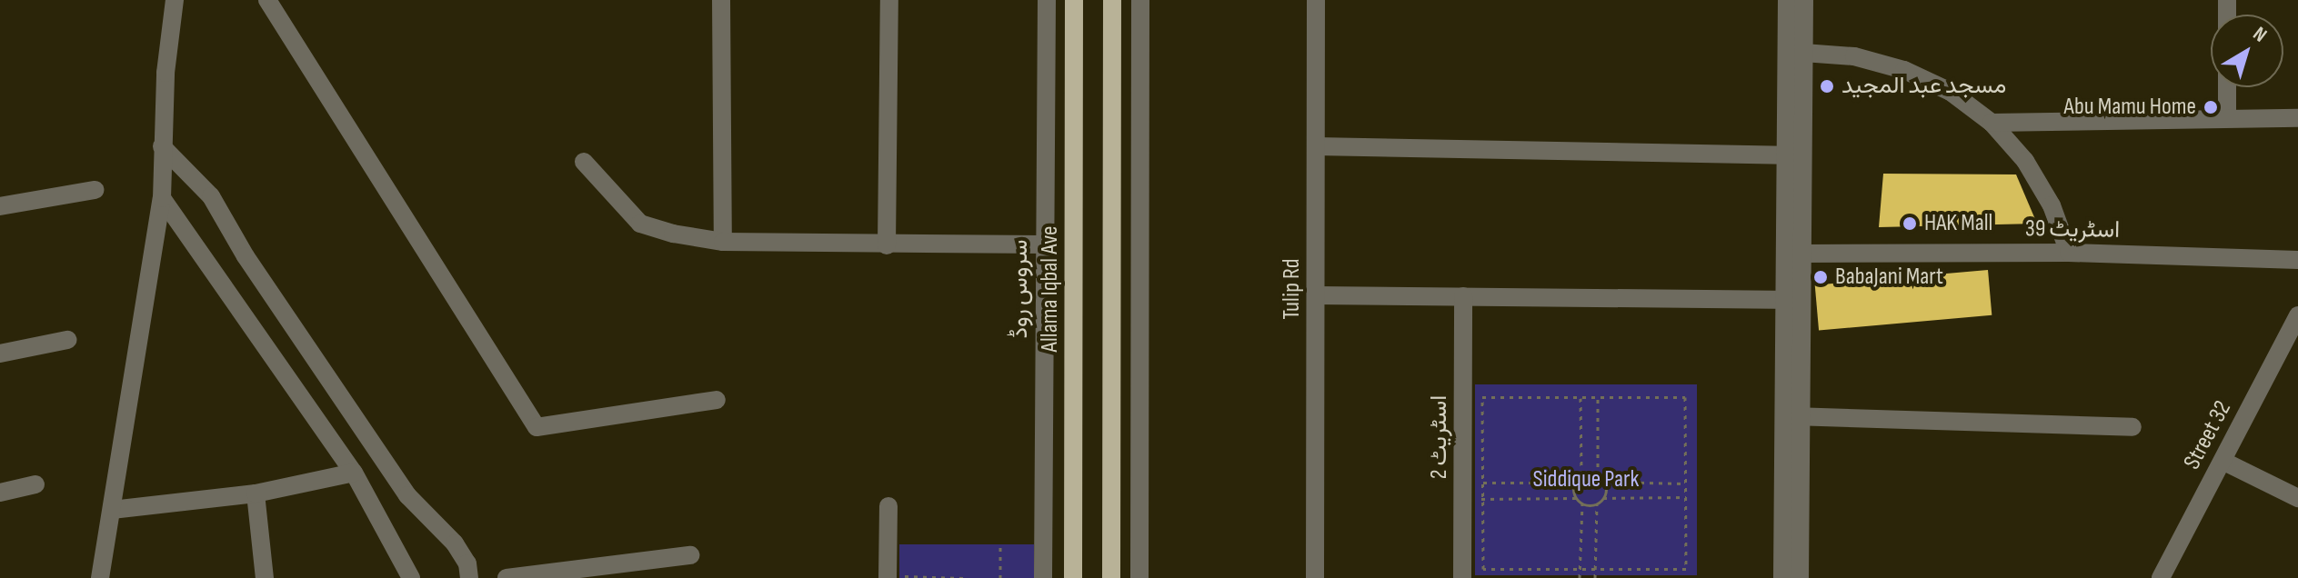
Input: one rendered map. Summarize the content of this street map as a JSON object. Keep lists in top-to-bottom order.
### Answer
{
  "streets": {
    "main road": ["Allama Iqbal Ave"],
    "street": [
      "اسٹریٹ 39",
      "سروس روڈ",
      "Tulip Rd",
      "Street 32",
      "اسٹریٹ 2"
    ]
  },
  "parks": ["Siddique Park"],
  "places": [
    "مسجد عبد المجید",
    "Abu Mamu Home",
    "HAK Mall",
    "BabaJani Mart"
  ],
  "north": "top right"
}
